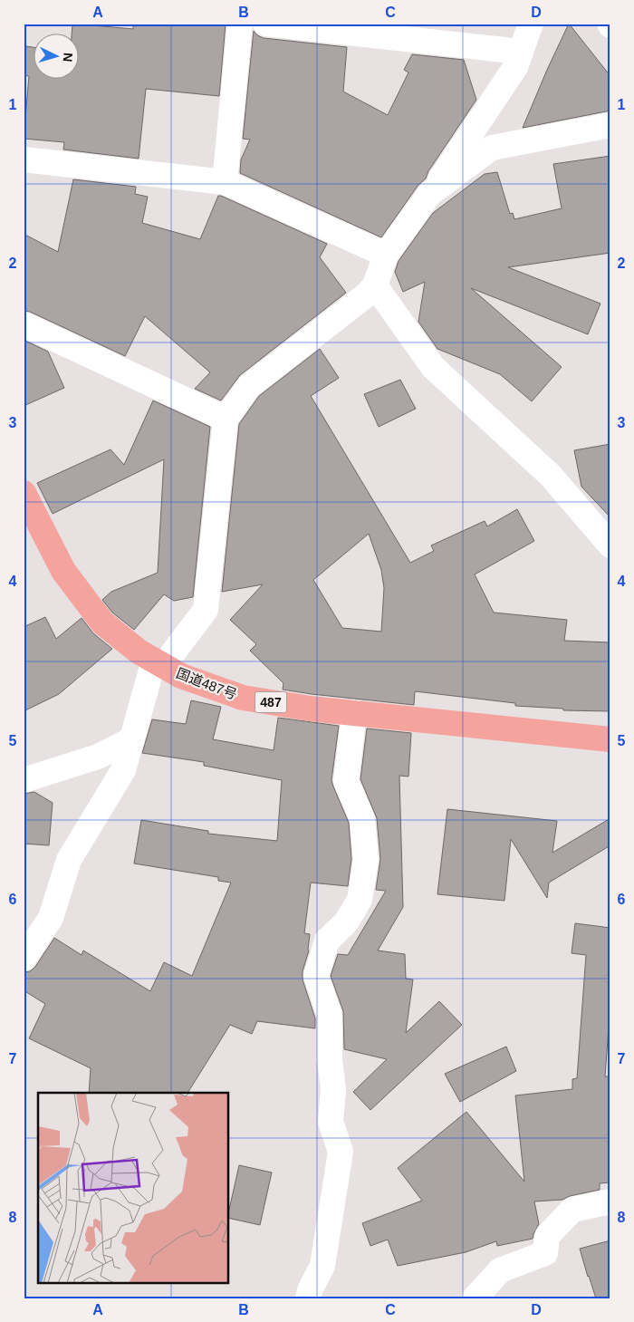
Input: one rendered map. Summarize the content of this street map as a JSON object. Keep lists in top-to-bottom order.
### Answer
{
  "streets": {
    "highway": ["国道487号", "487"]
  },
  "north": "right",
  "grid": {
    "columns": [
      "A",
      "B",
      "C",
      "D"
    ],
    "rows": [
      "1",
      "2",
      "3",
      "4",
      "5",
      "6",
      "7",
      "8"
    ]
  }
}
